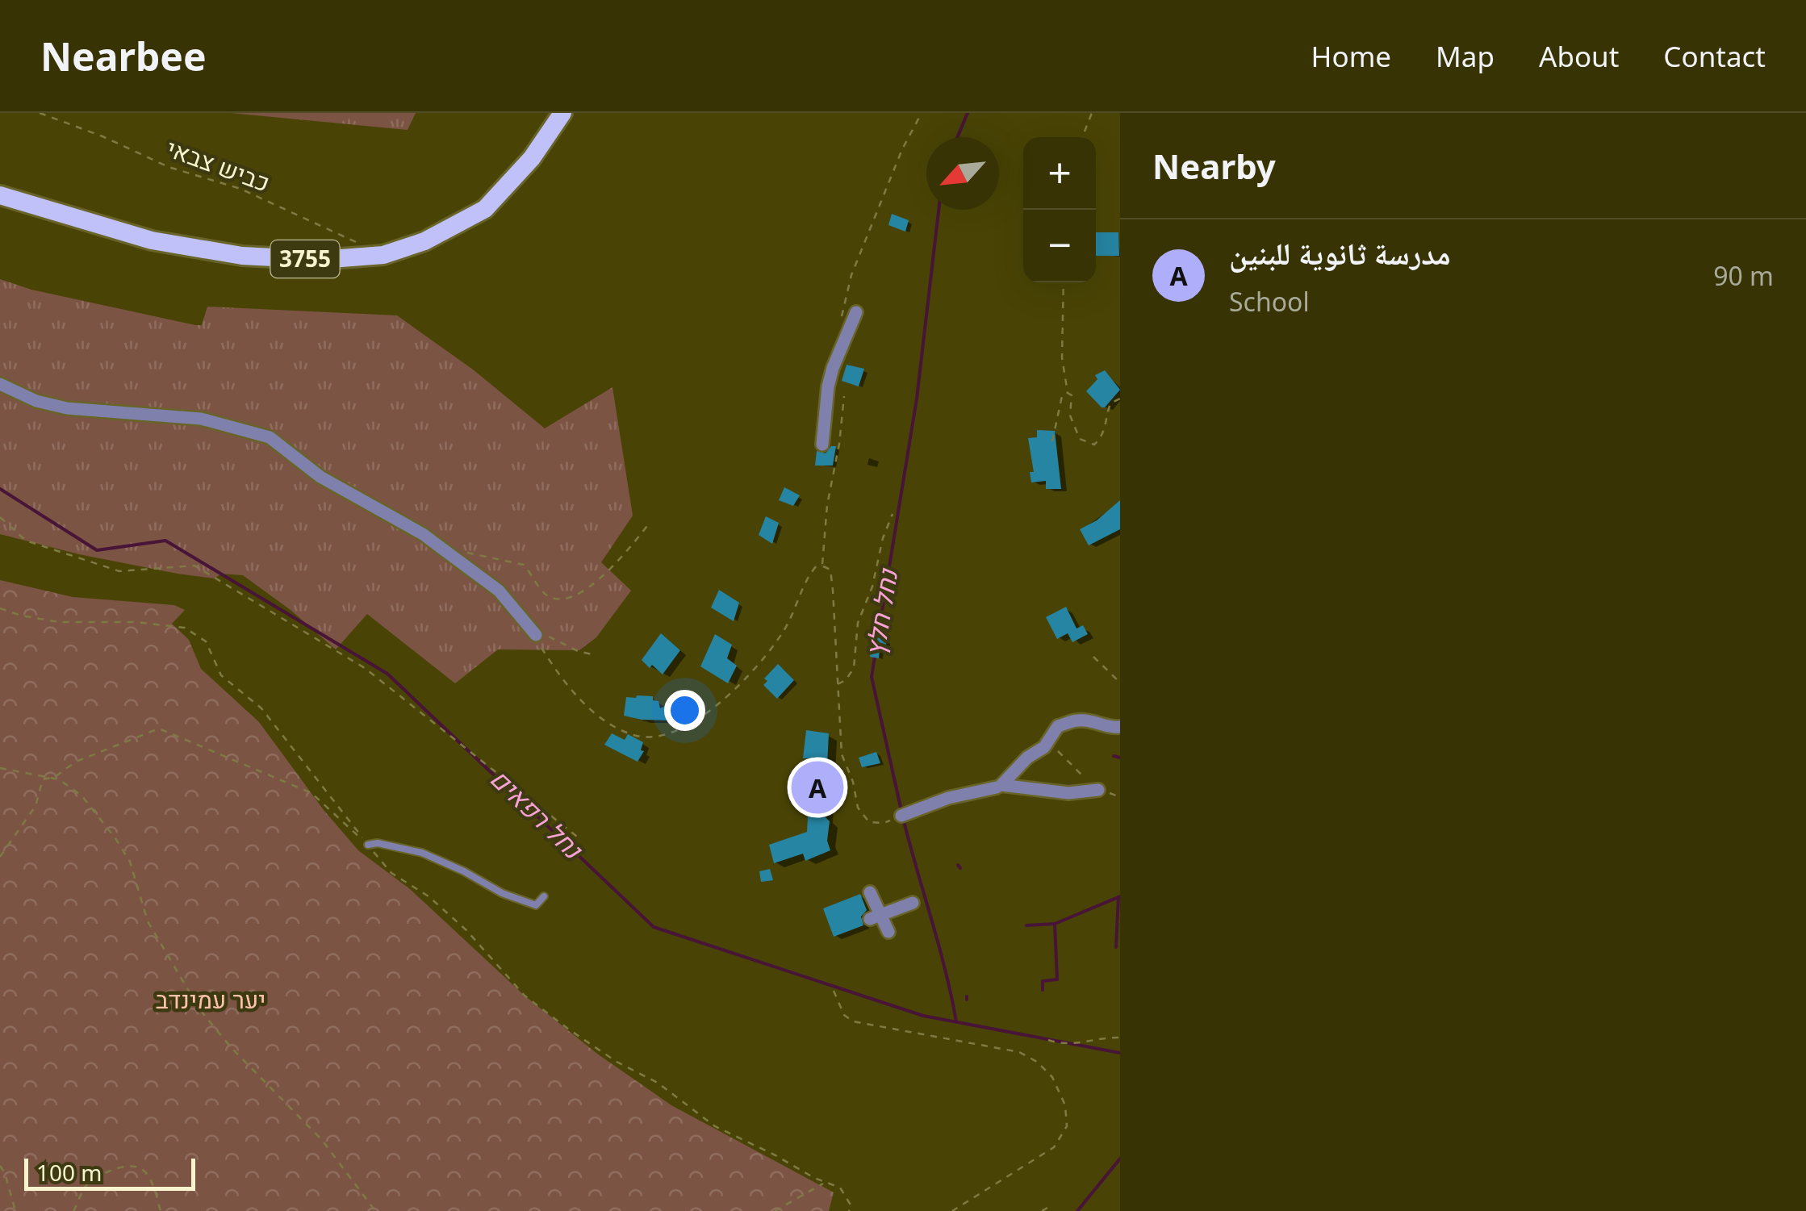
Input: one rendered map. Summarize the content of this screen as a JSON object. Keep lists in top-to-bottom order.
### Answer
{
  "streets": {
    "main road": ["3755"],
    "path": ["כביש צבאי"]
  },
  "water": ["נחל חלץ", "נחל רפאים"],
  "parks": ["יער עמינדב"],
  "scale_bar": "100 m",
  "north": "bottom left",
  "page": {
    "header": "Nearbee",
    "nav": [
      "Home",
      "Map",
      "About",
      "Contact"
    ],
    "heading": "Nearby",
    "map_buttons": ["+", "−"],
    "list": [
      {
        "mark": "A",
        "name": "مدرسة ثانوية للبنين",
        "note": "School",
        "value": "90 m"
      }
    ],
    "pins": "A",
    "scale": "100 m"
  }
}
